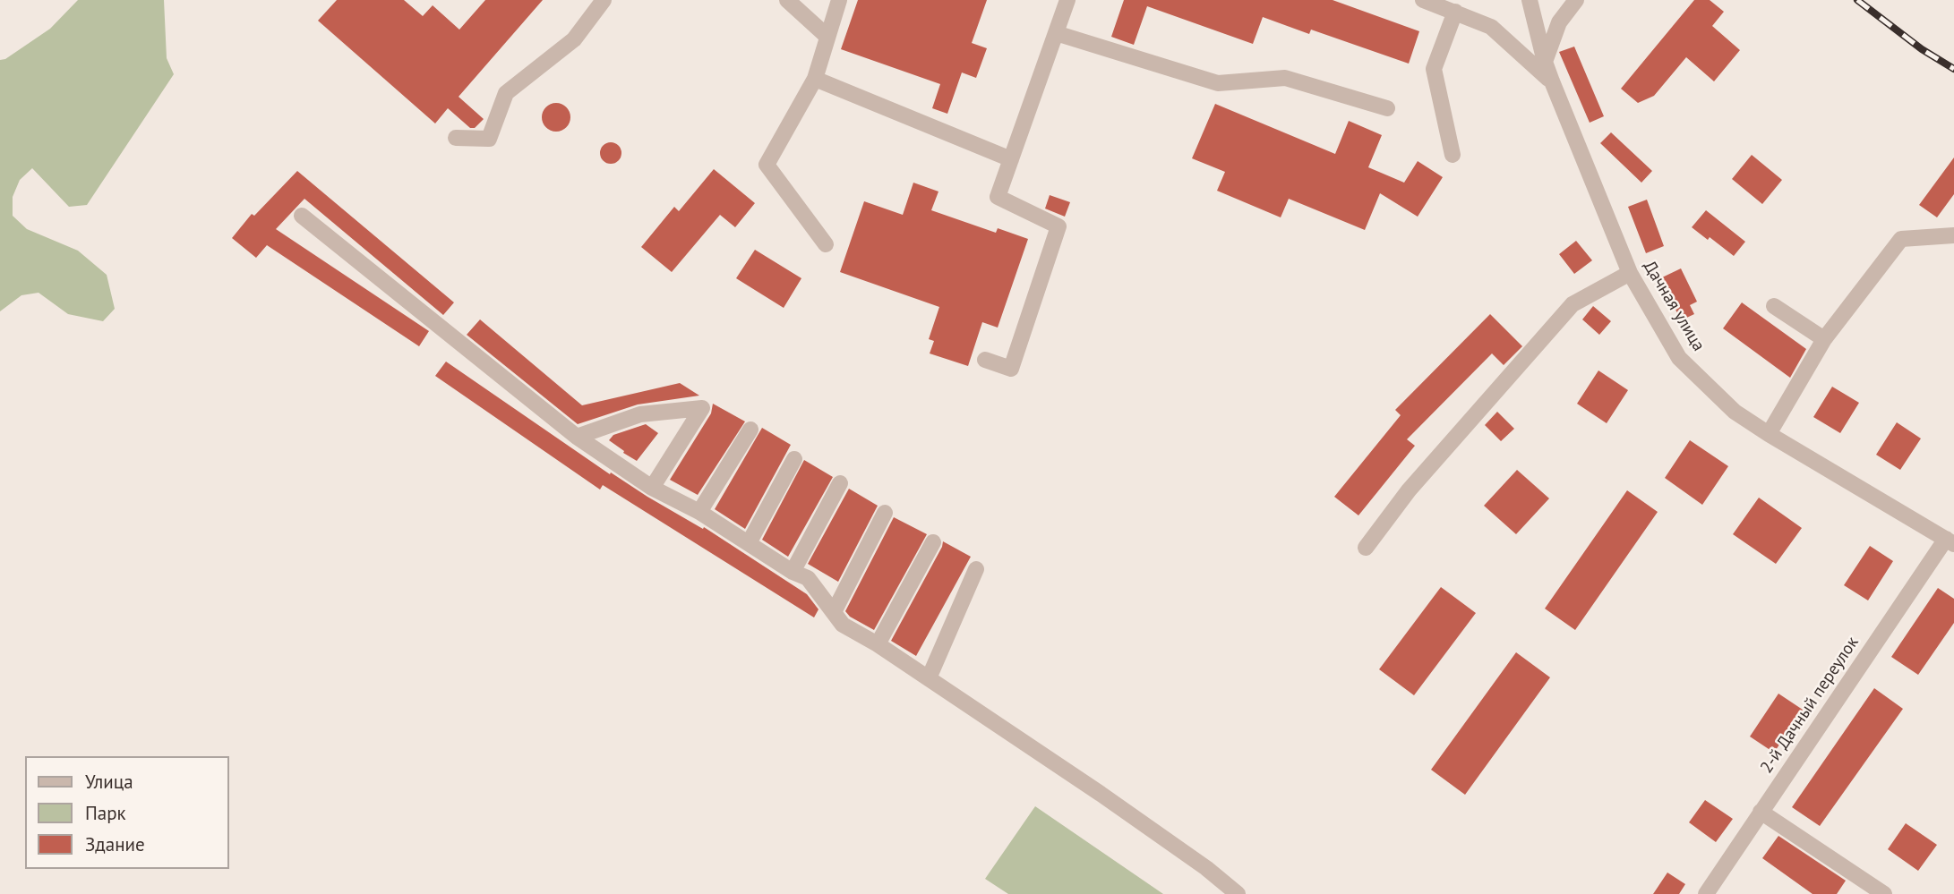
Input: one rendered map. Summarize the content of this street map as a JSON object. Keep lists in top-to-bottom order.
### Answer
{
  "streets": {
    "street": ["Дачная улица", "2-й Дачный переулок"]
  },
  "crossings": [
    ["Дачная улица", "2-й Дачный переулок"]
  ],
  "legend": ["Улица", "Парк", "Здание"]
}
